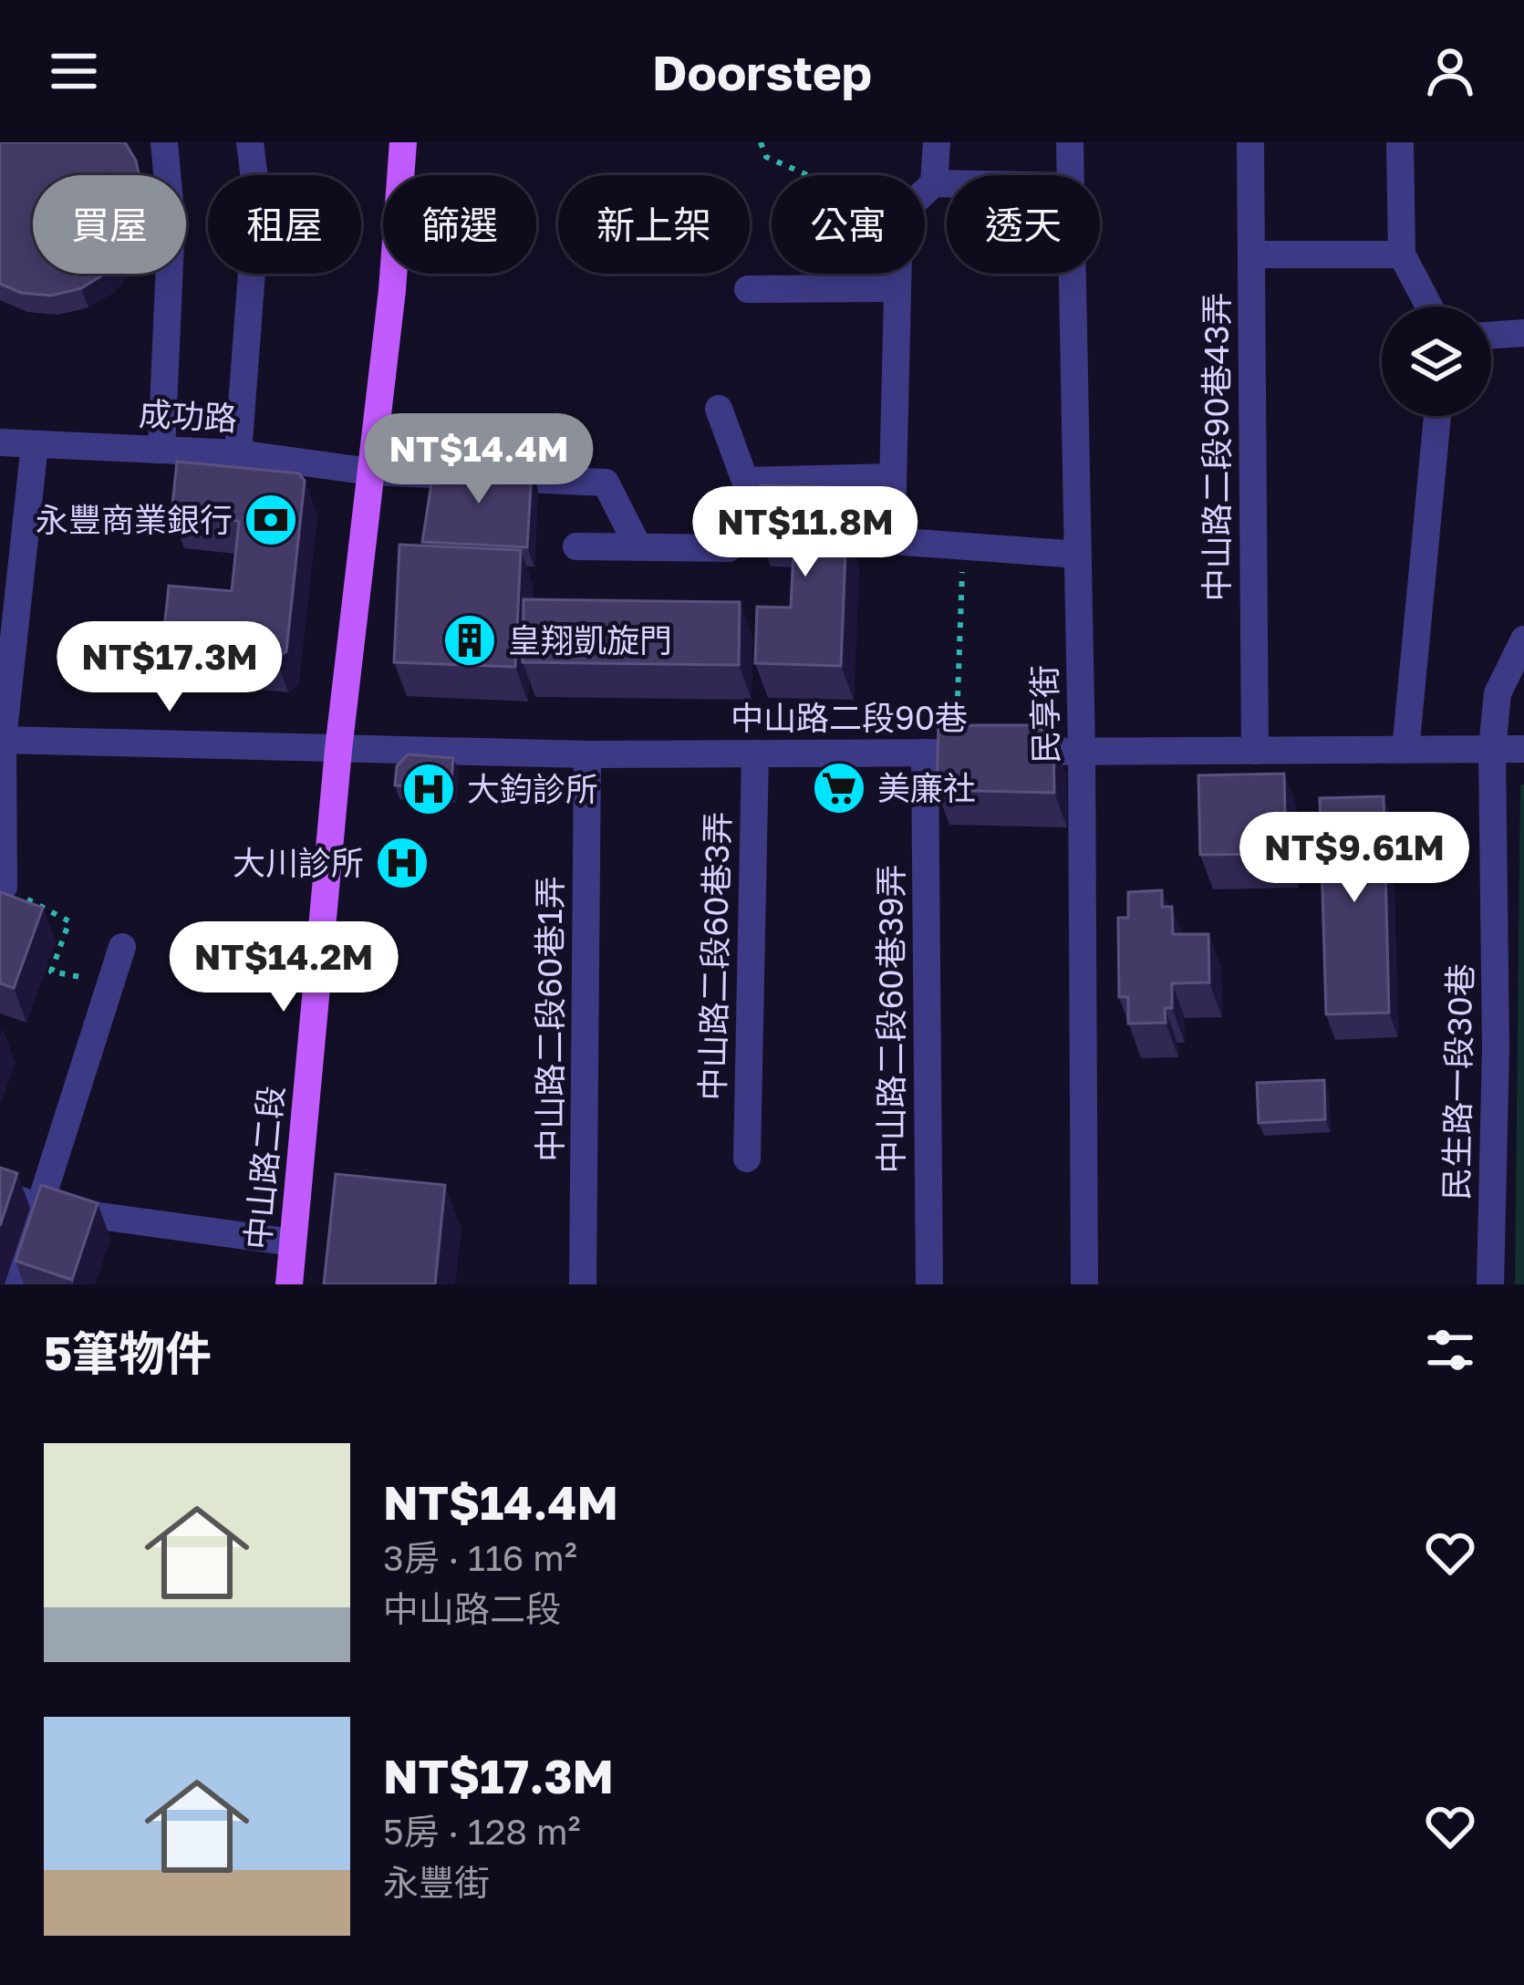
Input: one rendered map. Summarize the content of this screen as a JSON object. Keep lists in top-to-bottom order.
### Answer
{
  "streets": {
    "main road": ["中山路二段"],
    "street": [
      "成功路",
      "中山路二段90巷43弄",
      "民享街",
      "中山路二段90巷",
      "中山路二段60巷3弄",
      "中山路二段60巷1弄",
      "中山路二段60巷39弄",
      "民生路一段30巷"
    ]
  },
  "crossings": [
    ["成功路", "中山路二段"],
    ["中山路二段90巷43弄", "中山路二段90巷"],
    ["民享街", "中山路二段90巷"],
    ["中山路二段90巷", "中山路二段60巷3弄"],
    ["中山路二段90巷", "中山路二段60巷1弄"],
    ["中山路二段90巷", "中山路二段60巷39弄"],
    ["中山路二段90巷", "民生路一段30巷"],
    ["中山路二段90巷", "中山路二段"]
  ],
  "places": {
    "bank": ["永豐商業銀行"],
    "building": ["皇翔凱旋門"],
    "supermarket": ["美廉社"],
    "hospital": ["大鈞診所", "大川診所"]
  },
  "page": {
    "header": "Doorstep",
    "chip": [
      "買屋",
      "租屋",
      "篩選",
      "新上架",
      "公寓",
      "透天"
    ],
    "price": [
      "NT$14.4M",
      "NT$11.8M",
      "NT$17.3M",
      "NT$9.61M",
      "NT$14.2M"
    ],
    "heading": "5筆物件",
    "list": [
      {
        "name": "NT$14.4M",
        "note": "3房 · 116 m² · 中山路二段"
      },
      {
        "name": "NT$17.3M",
        "note": "5房 · 128 m² · 永豐街"
      }
    ]
  }
}
